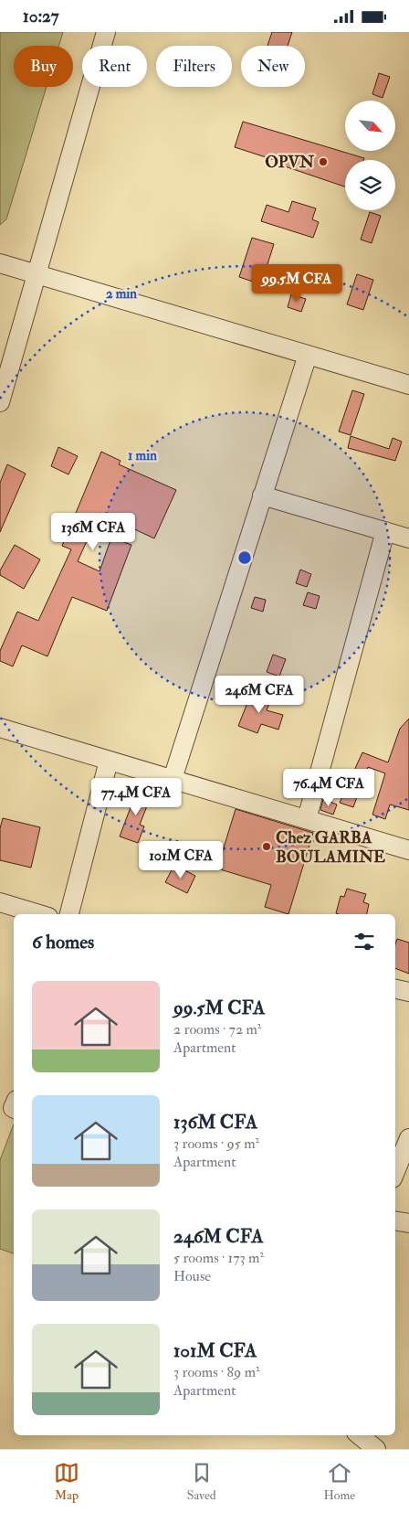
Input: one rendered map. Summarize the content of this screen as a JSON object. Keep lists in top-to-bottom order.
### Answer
{
  "places": ["OPVN", "Chez GARBA BOULAMINE"],
  "north": "bottom right",
  "page": {
    "status": "10:27",
    "chip": [
      "Buy",
      "Rent",
      "Filters",
      "New"
    ],
    "price": [
      "99.5M CFA",
      "136M CFA",
      "246M CFA",
      "76.4M CFA",
      "77.4M CFA",
      "101M CFA"
    ],
    "heading": "6 homes",
    "list": [
      {
        "name": "99.5M CFA",
        "note": "2 rooms · 72 m² · Apartment"
      },
      {
        "name": "136M CFA",
        "note": "3 rooms · 95 m² · Apartment"
      },
      {
        "name": "246M CFA",
        "note": "5 rooms · 173 m² · House"
      },
      {
        "name": "101M CFA",
        "note": "3 rooms · 89 m² · Apartment"
      }
    ],
    "tabs": ["Map", "Saved", "Home"]
  },
  "rings": ["2 min", "1 min"]
}
